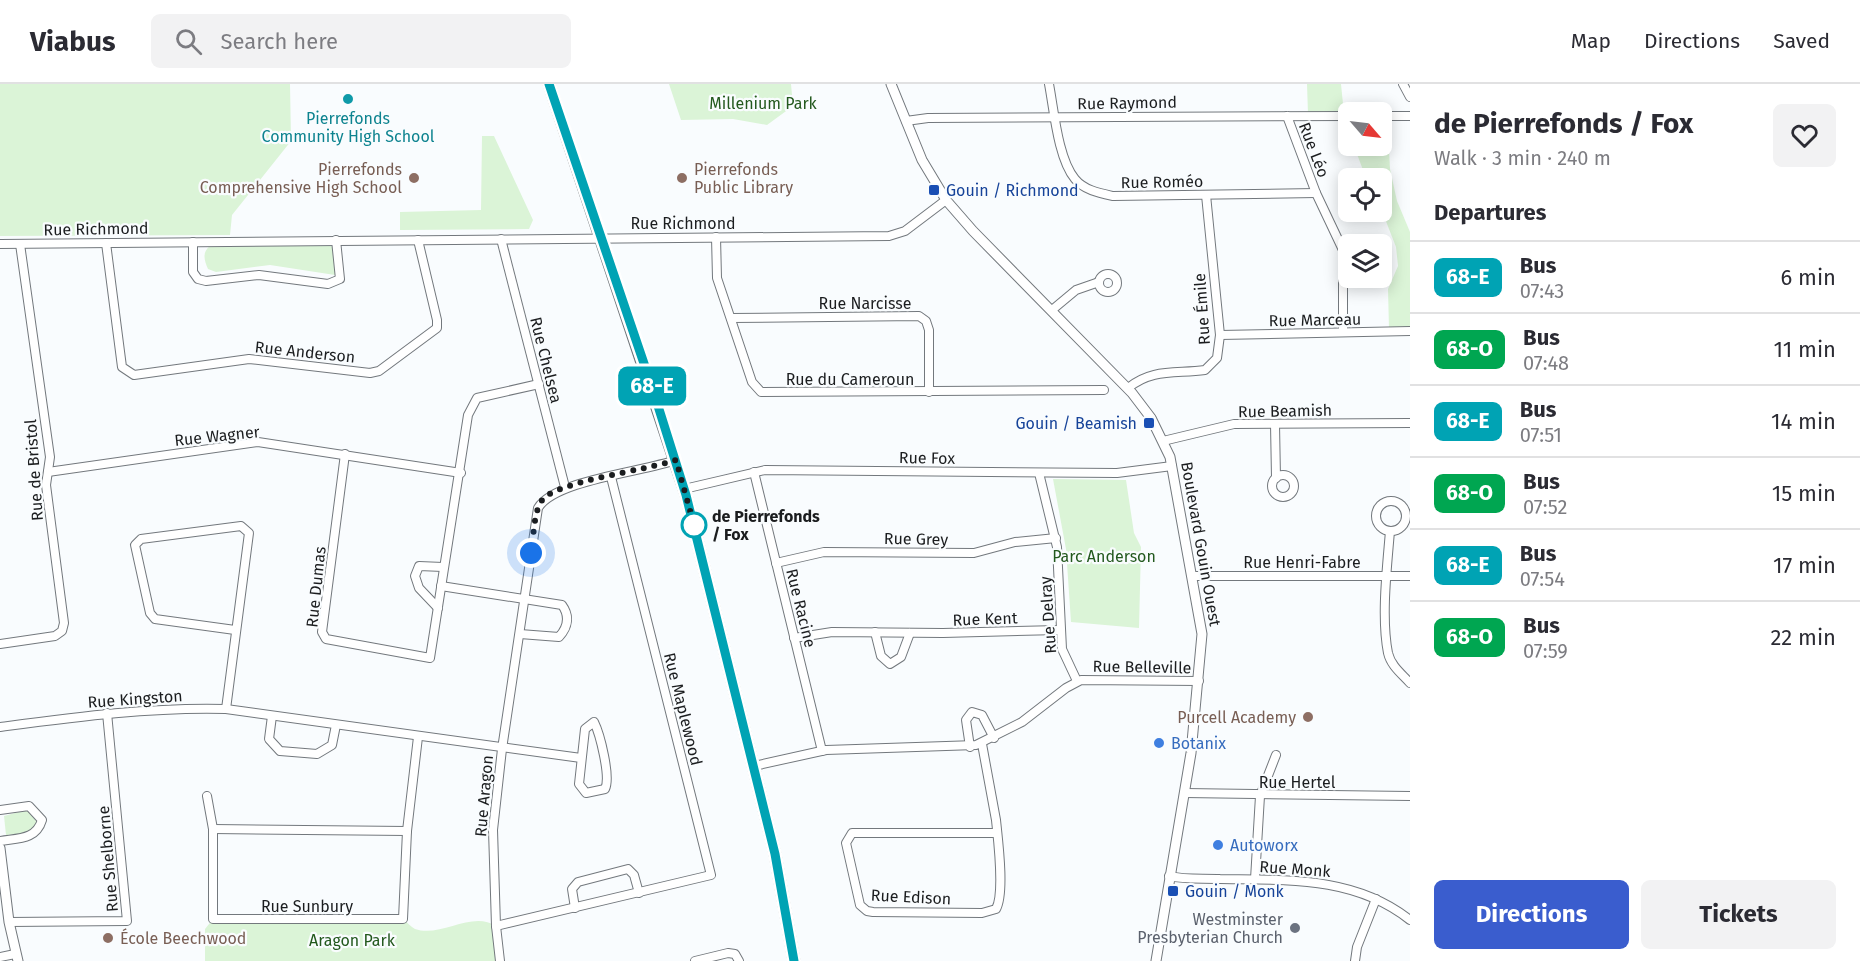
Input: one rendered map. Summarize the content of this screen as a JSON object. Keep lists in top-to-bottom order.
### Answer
{
  "streets": {
    "street": [
      "Rue Raymond",
      "Rue Léo",
      "Rue Roméo",
      "Rue Richmond",
      "Rue Narcisse",
      "Rue Émile",
      "Rue Marceau",
      "Rue Anderson",
      "Rue Chelsea",
      "Rue du Cameroun",
      "Rue Beamish",
      "Rue Wagner",
      "Rue Fox",
      "Rue de Bristol",
      "Rue Grey",
      "Boulevard Gouin Ouest",
      "Rue Henri-Fabre",
      "Rue Dumas",
      "Rue Racine",
      "Rue Delray",
      "Rue Kent",
      "Rue Belleville",
      "Rue Kingston",
      "Rue Maplewood",
      "Rue Hertel",
      "Rue Aragon",
      "Rue Shelborne",
      "Rue Monk",
      "Rue Edison",
      "Rue Sunbury"
    ]
  },
  "crossings": [
    ["Rue Raymond", "Rue Léo"],
    ["Rue Raymond", "Rue Roméo"],
    ["Rue Raymond", "Boulevard Gouin Ouest"],
    ["Rue Léo", "Rue Roméo"],
    ["Rue Léo", "Rue Marceau"],
    ["Rue Roméo", "Rue Émile"],
    ["Rue Richmond", "Rue Anderson"],
    ["Rue Richmond", "Rue Chelsea"],
    ["Rue Richmond", "Rue du Cameroun"],
    ["Rue Richmond", "Rue de Bristol"],
    ["Rue Richmond", "Boulevard Gouin Ouest"],
    ["Rue Narcisse", "Rue du Cameroun"],
    ["Rue Émile", "Rue Marceau"],
    ["Rue Émile", "Boulevard Gouin Ouest"],
    ["Rue Chelsea", "Rue Dumas"],
    ["Rue Chelsea", "Rue Aragon"],
    ["Rue Beamish", "Boulevard Gouin Ouest"],
    ["Rue Wagner", "Rue de Bristol"],
    ["Rue Wagner", "Rue Dumas"],
    ["Rue Fox", "Boulevard Gouin Ouest"],
    ["Rue Fox", "Rue Racine"],
    ["Rue Fox", "Rue Delray"],
    ["Rue Grey", "Rue Racine"],
    ["Rue Grey", "Rue Delray"],
    ["Boulevard Gouin Ouest", "Rue Henri-Fabre"],
    ["Boulevard Gouin Ouest", "Rue Belleville"],
    ["Boulevard Gouin Ouest", "Rue Hertel"],
    ["Boulevard Gouin Ouest", "Rue Monk"],
    ["Rue Racine", "Rue Kent"],
    ["Rue Racine", "Rue Belleville"],
    ["Rue Delray", "Rue Kent"],
    ["Rue Delray", "Rue Belleville"],
    ["Rue Belleville", "Rue Edison"],
    ["Rue Kingston", "Rue Aragon"],
    ["Rue Kingston", "Rue Shelborne"],
    ["Rue Kingston", "Rue Sunbury"],
    ["Rue Maplewood", "Rue Aragon"]
  ],
  "parks": ["Millenium Park", "Parc Anderson", "Aragon Park"],
  "places": {
    "other": [
      "Pierrefonds Community High School",
      "Pierrefonds Comprehensive High School",
      "Pierrefonds Public Library",
      "de Pierrefonds / Fox",
      "Purcell Academy",
      "Botanix",
      "Autoworx",
      "Westminster Presbyterian Church",
      "École Beechwood"
    ],
    "transit": ["Gouin / Richmond", "Gouin / Beamish", "Gouin / Monk"]
  },
  "lines": ["bus line 68-E"],
  "north": "bottom right",
  "page": {
    "header": "Viabus",
    "search": "Search here",
    "nav": ["Map", "Directions", "Saved"],
    "on_map": "68-E",
    "heading": [
      ["de Pierrefonds / Fox", "Walk · 3 min · 240 m"],
      "Departures"
    ],
    "list": [
      {
        "mark": "68-E",
        "name": "Bus",
        "note": "07:43",
        "value": "6 min"
      },
      {
        "mark": "68-O",
        "name": "Bus",
        "note": "07:48",
        "value": "11 min"
      },
      {
        "mark": "68-E",
        "name": "Bus",
        "note": "07:51",
        "value": "14 min"
      },
      {
        "mark": "68-O",
        "name": "Bus",
        "note": "07:52",
        "value": "15 min"
      },
      {
        "mark": "68-E",
        "name": "Bus",
        "note": "07:54",
        "value": "17 min"
      },
      {
        "mark": "68-O",
        "name": "Bus",
        "note": "07:59",
        "value": "22 min"
      }
    ],
    "buttons": ["Directions", "Tickets"]
  }
}
